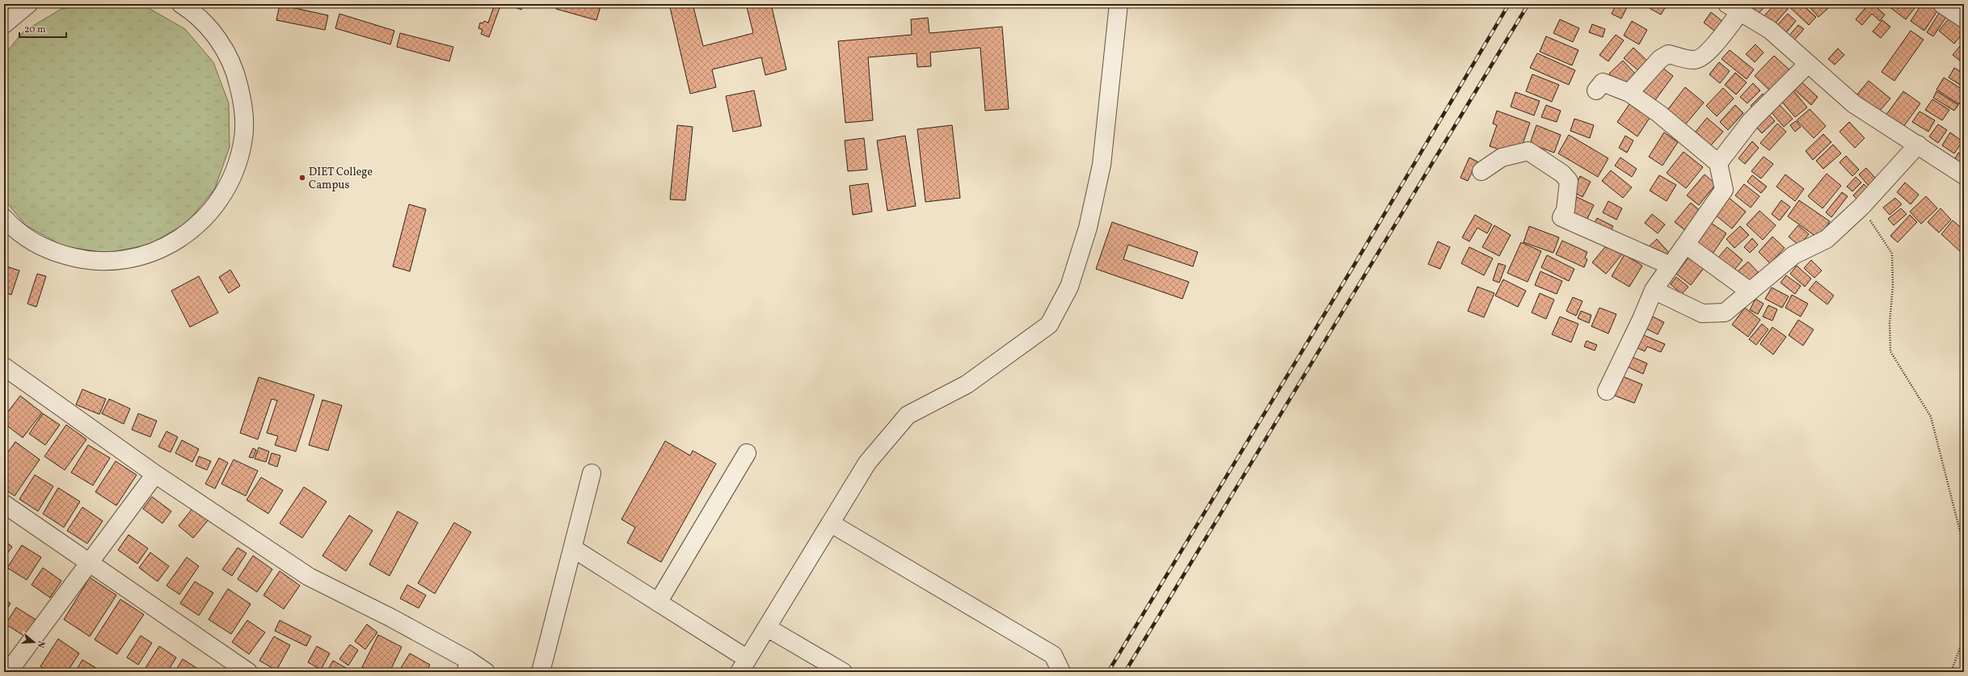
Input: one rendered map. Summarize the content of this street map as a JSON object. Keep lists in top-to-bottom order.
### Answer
{
  "places": ["DIET College Campus"],
  "scale_bar": "20 m",
  "north": "right"
}
